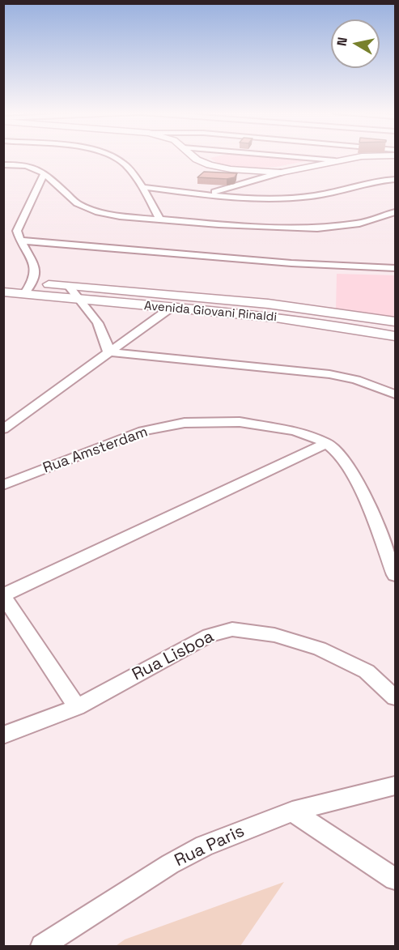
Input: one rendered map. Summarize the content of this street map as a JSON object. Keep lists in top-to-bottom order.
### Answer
{
  "streets": {
    "street": [
      "Avenida Giovani Rinaldi",
      "Rua Amsterdam",
      "Rua Lisboa",
      "Rua Paris"
    ]
  },
  "north": "left"
}
